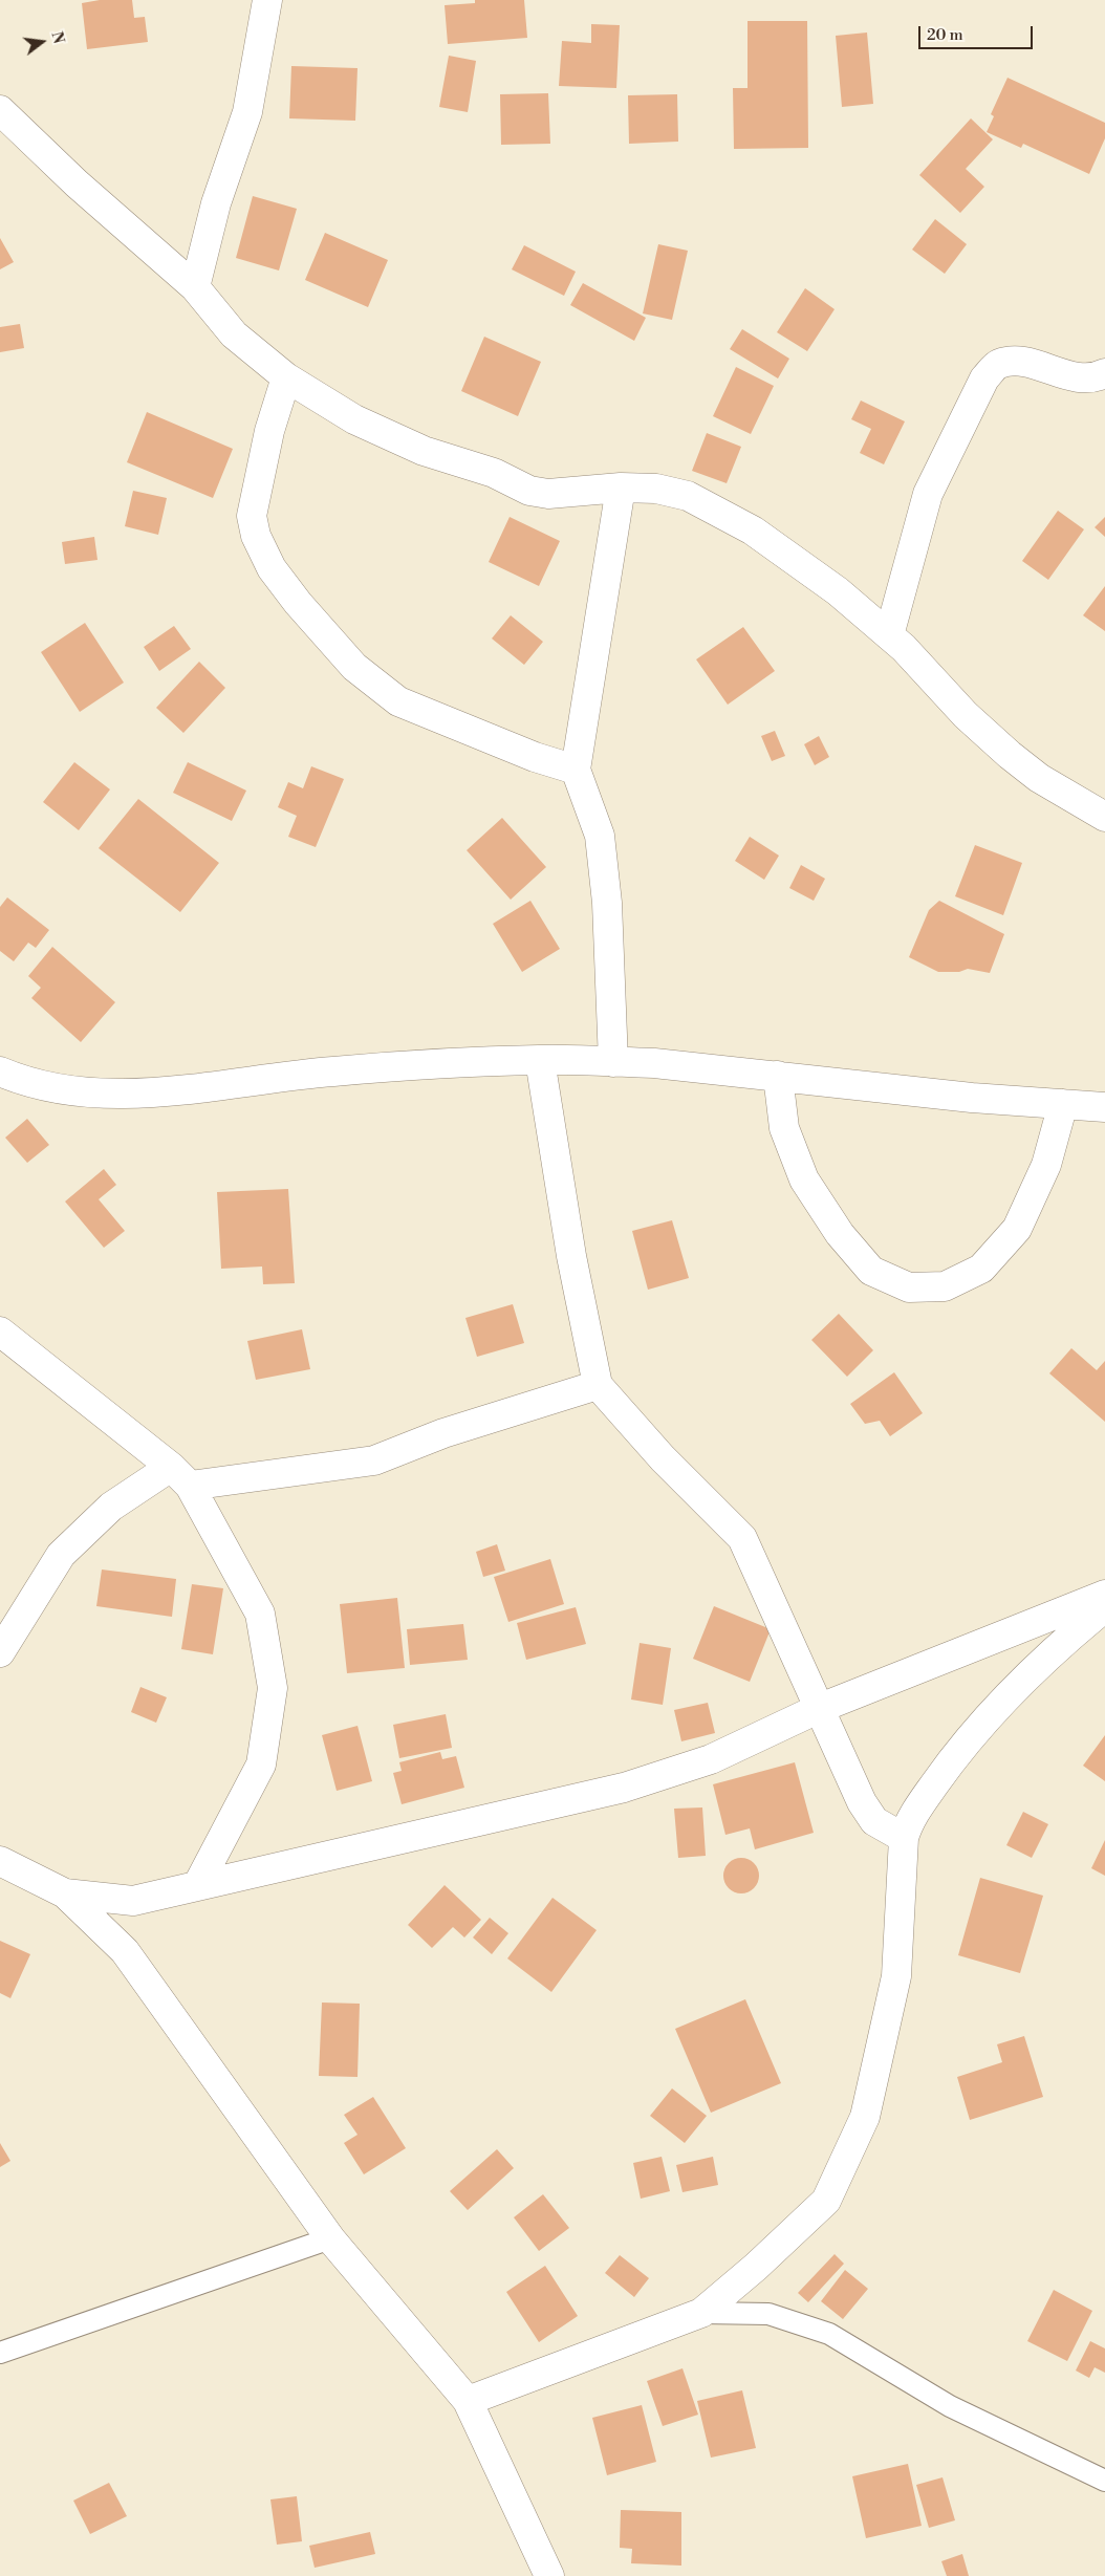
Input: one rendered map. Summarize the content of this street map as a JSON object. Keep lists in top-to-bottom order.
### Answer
{
  "scale_bar": "20 m",
  "north": "right"
}
